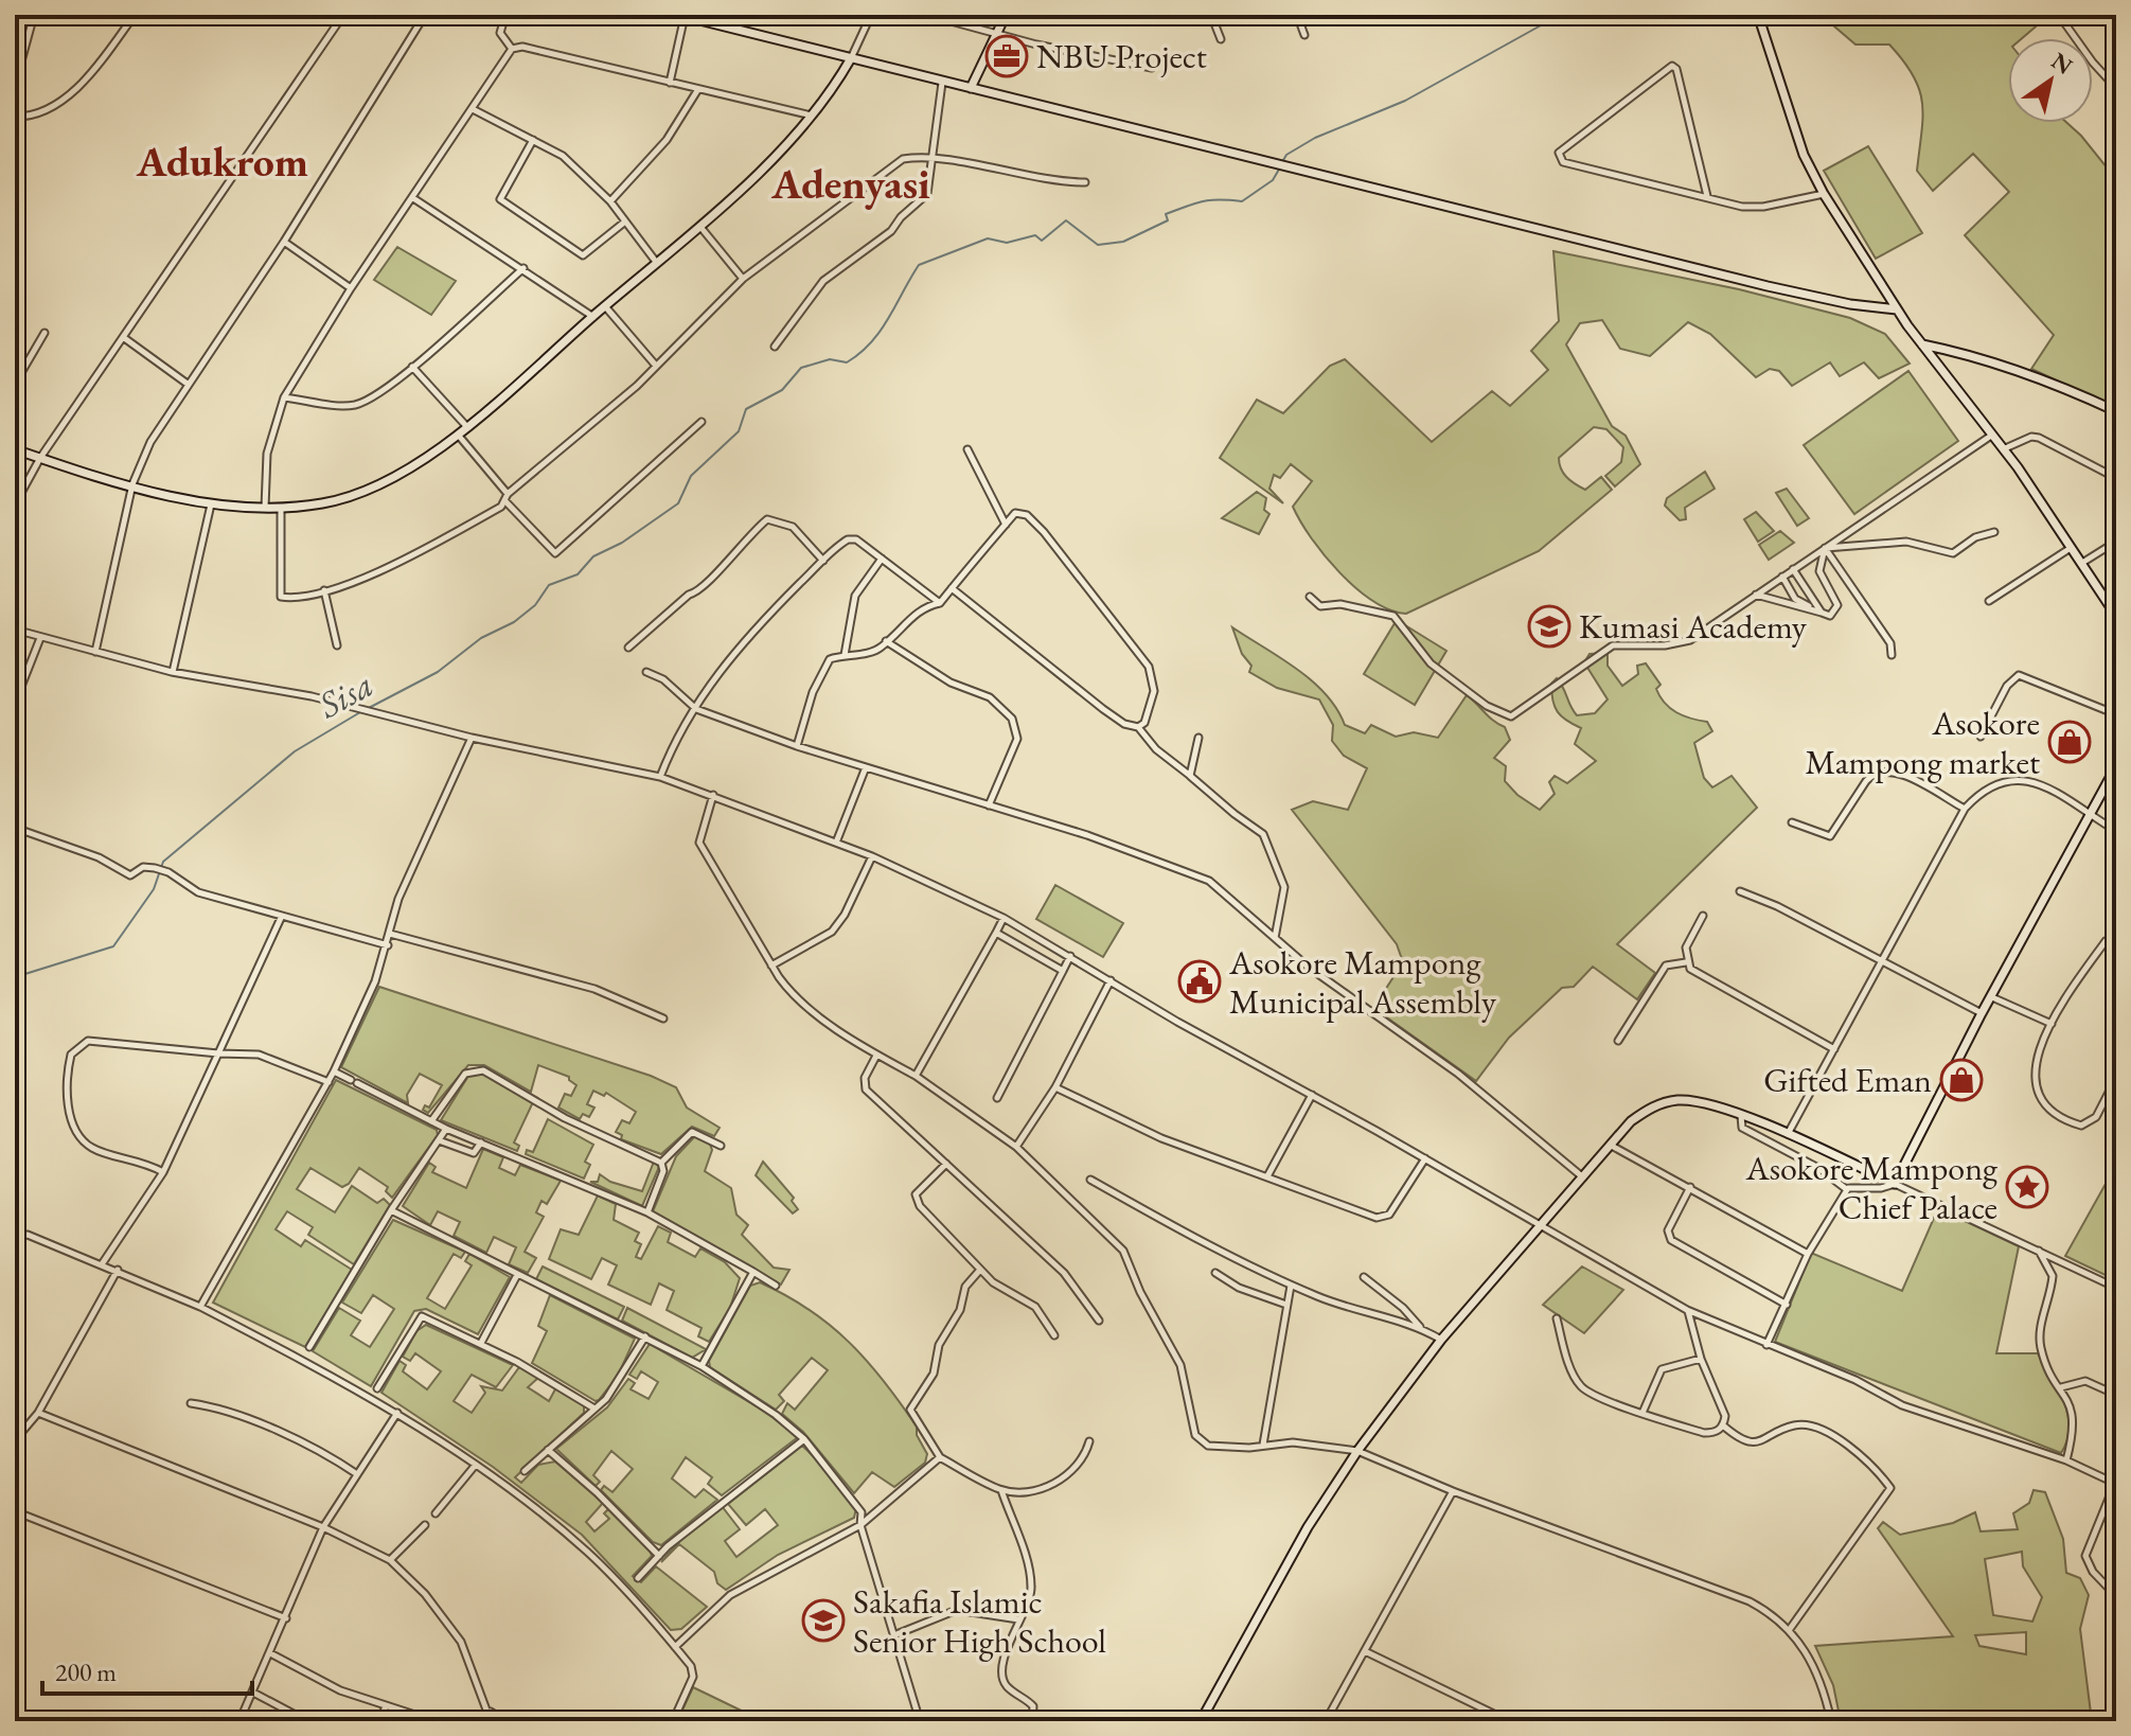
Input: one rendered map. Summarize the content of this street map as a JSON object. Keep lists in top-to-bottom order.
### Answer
{
  "districts": ["Adukrom", "Adenyasi"],
  "water": ["Sisa"],
  "places": {
    "office": ["NBU Project"],
    "school or university": ["Kumasi Academy", "Sakafia Islamic Senior High School"],
    "shop": ["Asokore Mampong market", "Gifted Eman"],
    "public building": ["Asokore Mampong Municipal Assembly"],
    "place": ["Asokore Mampong Chief Palace"]
  },
  "scale_bar": "200 m",
  "north": "top right"
}
